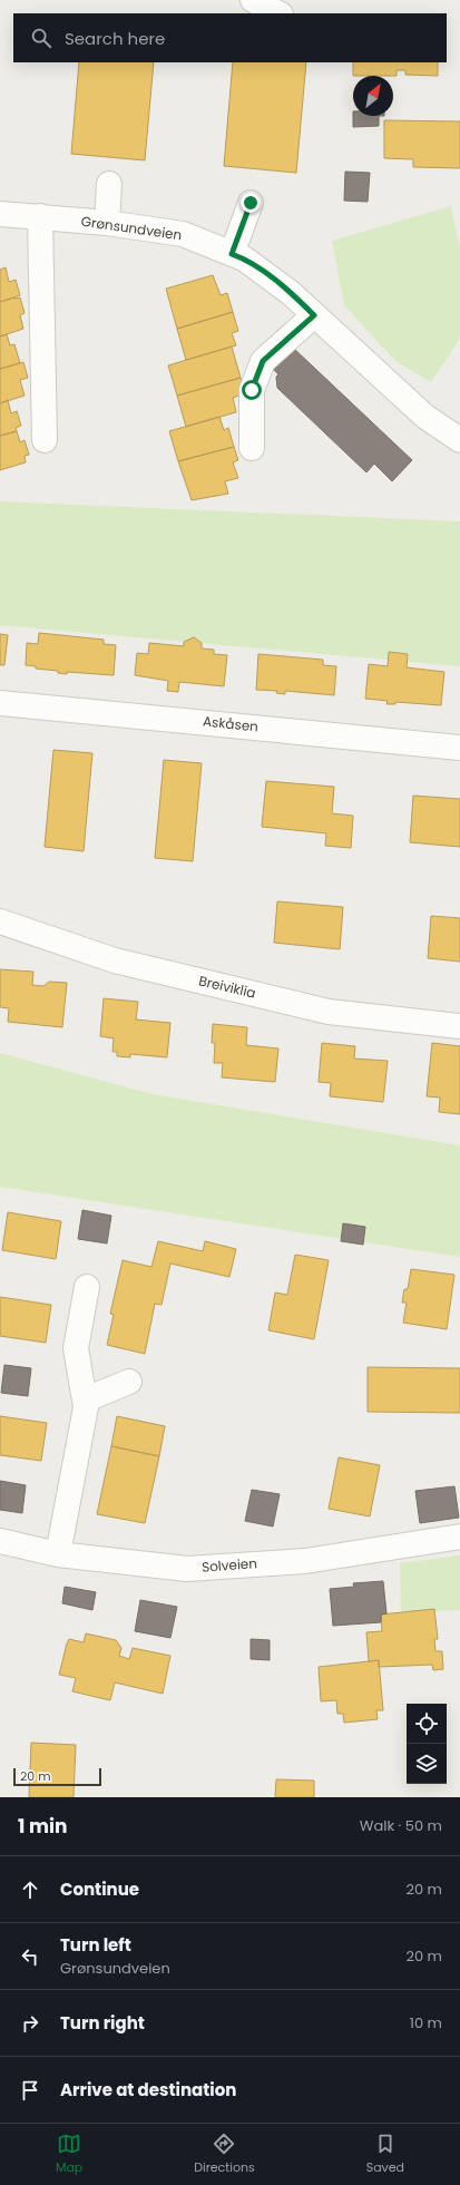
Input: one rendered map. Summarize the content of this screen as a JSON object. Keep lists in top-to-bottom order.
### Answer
{
  "streets": {
    "street": [
      "Grønsundveien",
      "Askåsen",
      "Breiviklia",
      "Solveien"
    ]
  },
  "scale_bar": "20 m",
  "north": "top right",
  "page": {
    "search": "Search here",
    "scale": "20 m",
    "heading": ["1 min", "Walk · 50 m"],
    "list": [
      ["Continue", "20 m"],
      ["Turn left", "Grønsundveien", "20 m"],
      ["Turn right", "10 m"],
      "Arrive at destination"
    ],
    "nav": ["Map", "Directions", "Saved"]
  }
}
